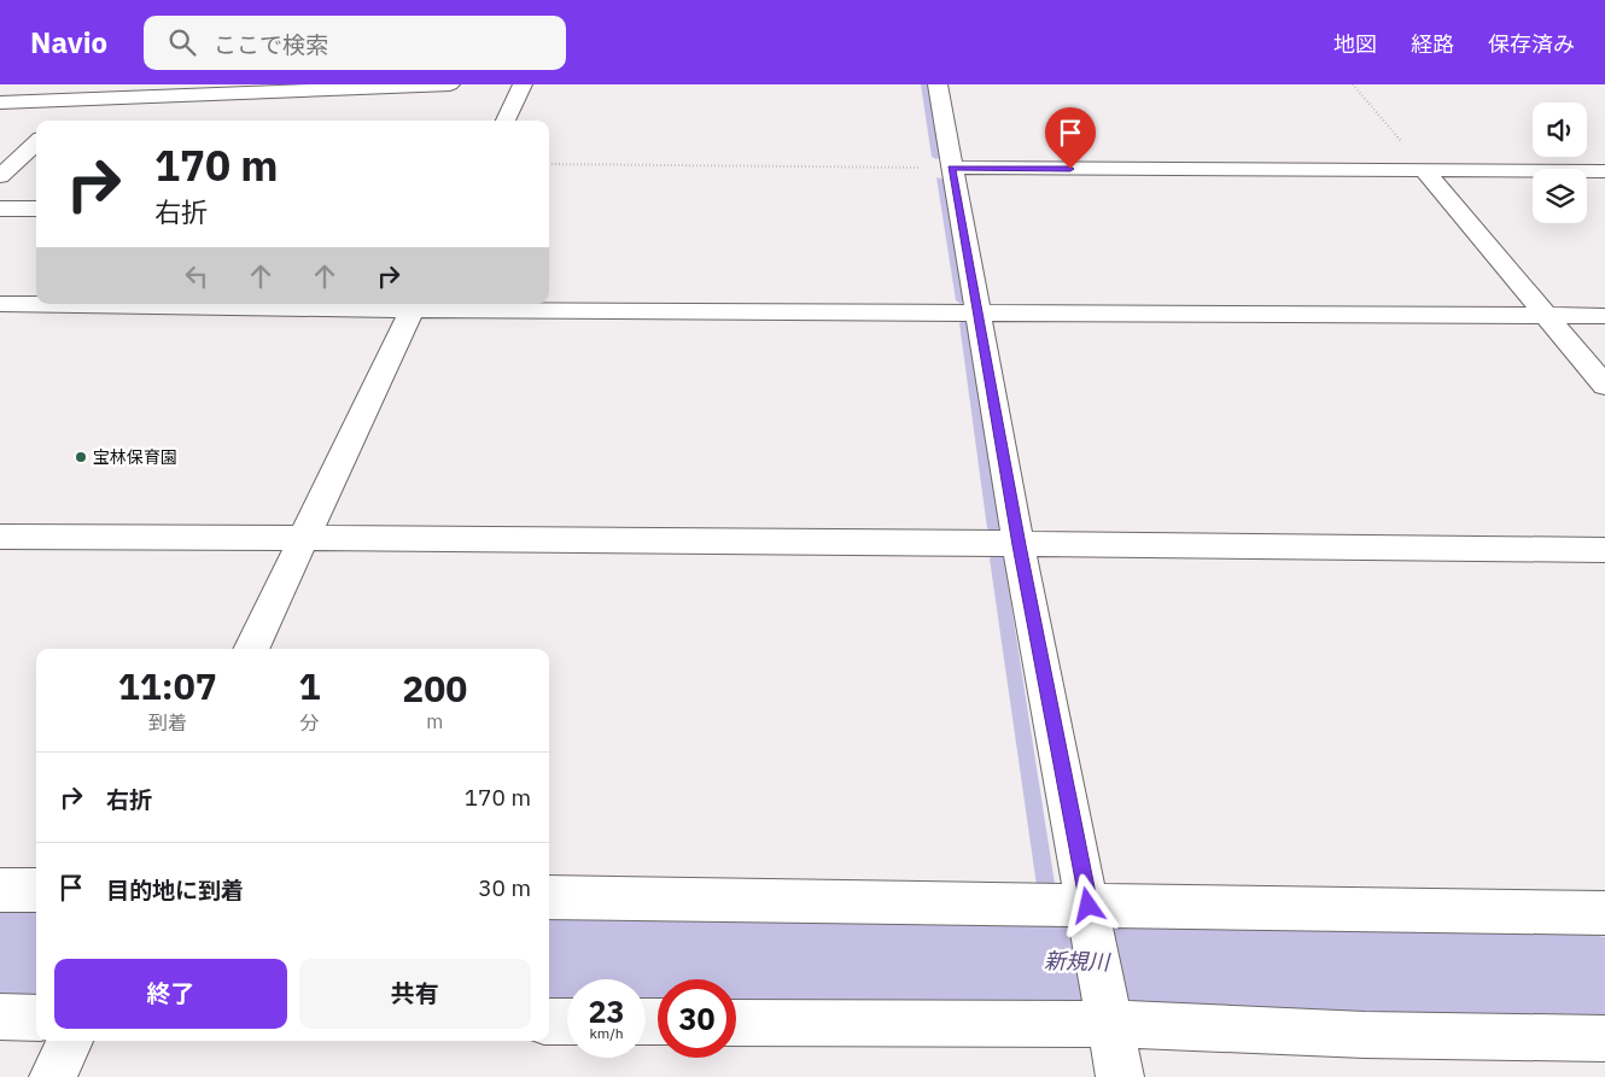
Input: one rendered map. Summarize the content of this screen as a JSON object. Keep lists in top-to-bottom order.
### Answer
{
  "water": ["新規川"],
  "places": ["宝林保育園"],
  "page": {
    "header": "Navio",
    "search": "ここで検索",
    "nav": ["地図", "経路", "保存済み"],
    "turn": ["170 m", "右折"],
    "eta": [
      "11:07",
      "到着",
      "1",
      "分",
      "200",
      "m"
    ],
    "list": [
      {
        "name": "右折",
        "value": "170 m"
      },
      {
        "name": "目的地に到着",
        "value": "30 m"
      }
    ],
    "buttons": ["終了", "共有"],
    "speed": "23 km/h",
    "limit": "30"
  }
}
